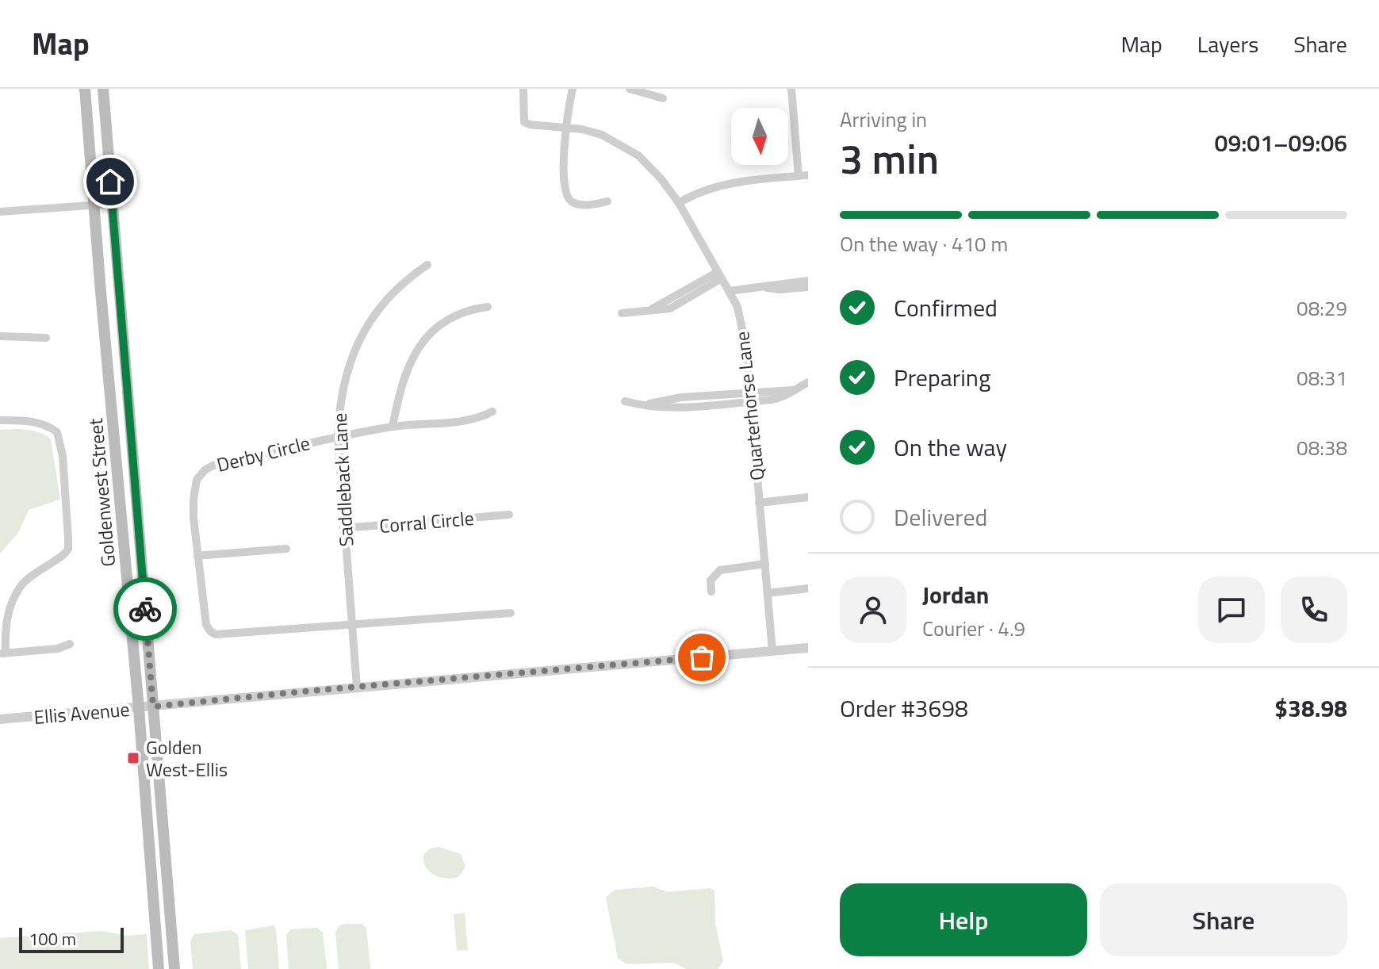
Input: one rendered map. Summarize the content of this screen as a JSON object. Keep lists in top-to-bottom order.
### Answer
{
  "streets": {
    "main road": ["Goldenwest Street"],
    "street": [
      "Quarterhorse Lane",
      "Derby Circle",
      "Saddleback Lane",
      "Corral Circle",
      "Ellis Avenue"
    ]
  },
  "crossings": [
    ["Quarterhorse Lane", "Ellis Avenue"],
    ["Derby Circle", "Saddleback Lane"],
    ["Saddleback Lane", "Corral Circle"],
    ["Saddleback Lane", "Ellis Avenue"],
    ["Goldenwest Street", "Ellis Avenue"]
  ],
  "places": {
    "transit": ["Golden West-Ellis"]
  },
  "scale_bar": "100 m",
  "north": "bottom",
  "page": {
    "header": "Map",
    "nav": ["Map", "Layers", "Share"],
    "heading": ["3 min", "Arriving in", "09:01–09:06"],
    "panel": [
      "Jordan",
      "Courier · 4.9",
      "Order #3698",
      "$38.98"
    ],
    "bar": "On the way · 410 m",
    "list": [
      ["Confirmed", "08:29"],
      ["Preparing", "08:31"],
      ["On the way", "08:38"],
      "Delivered"
    ],
    "buttons": ["Help", "Share"],
    "scale": "100 m"
  }
}
